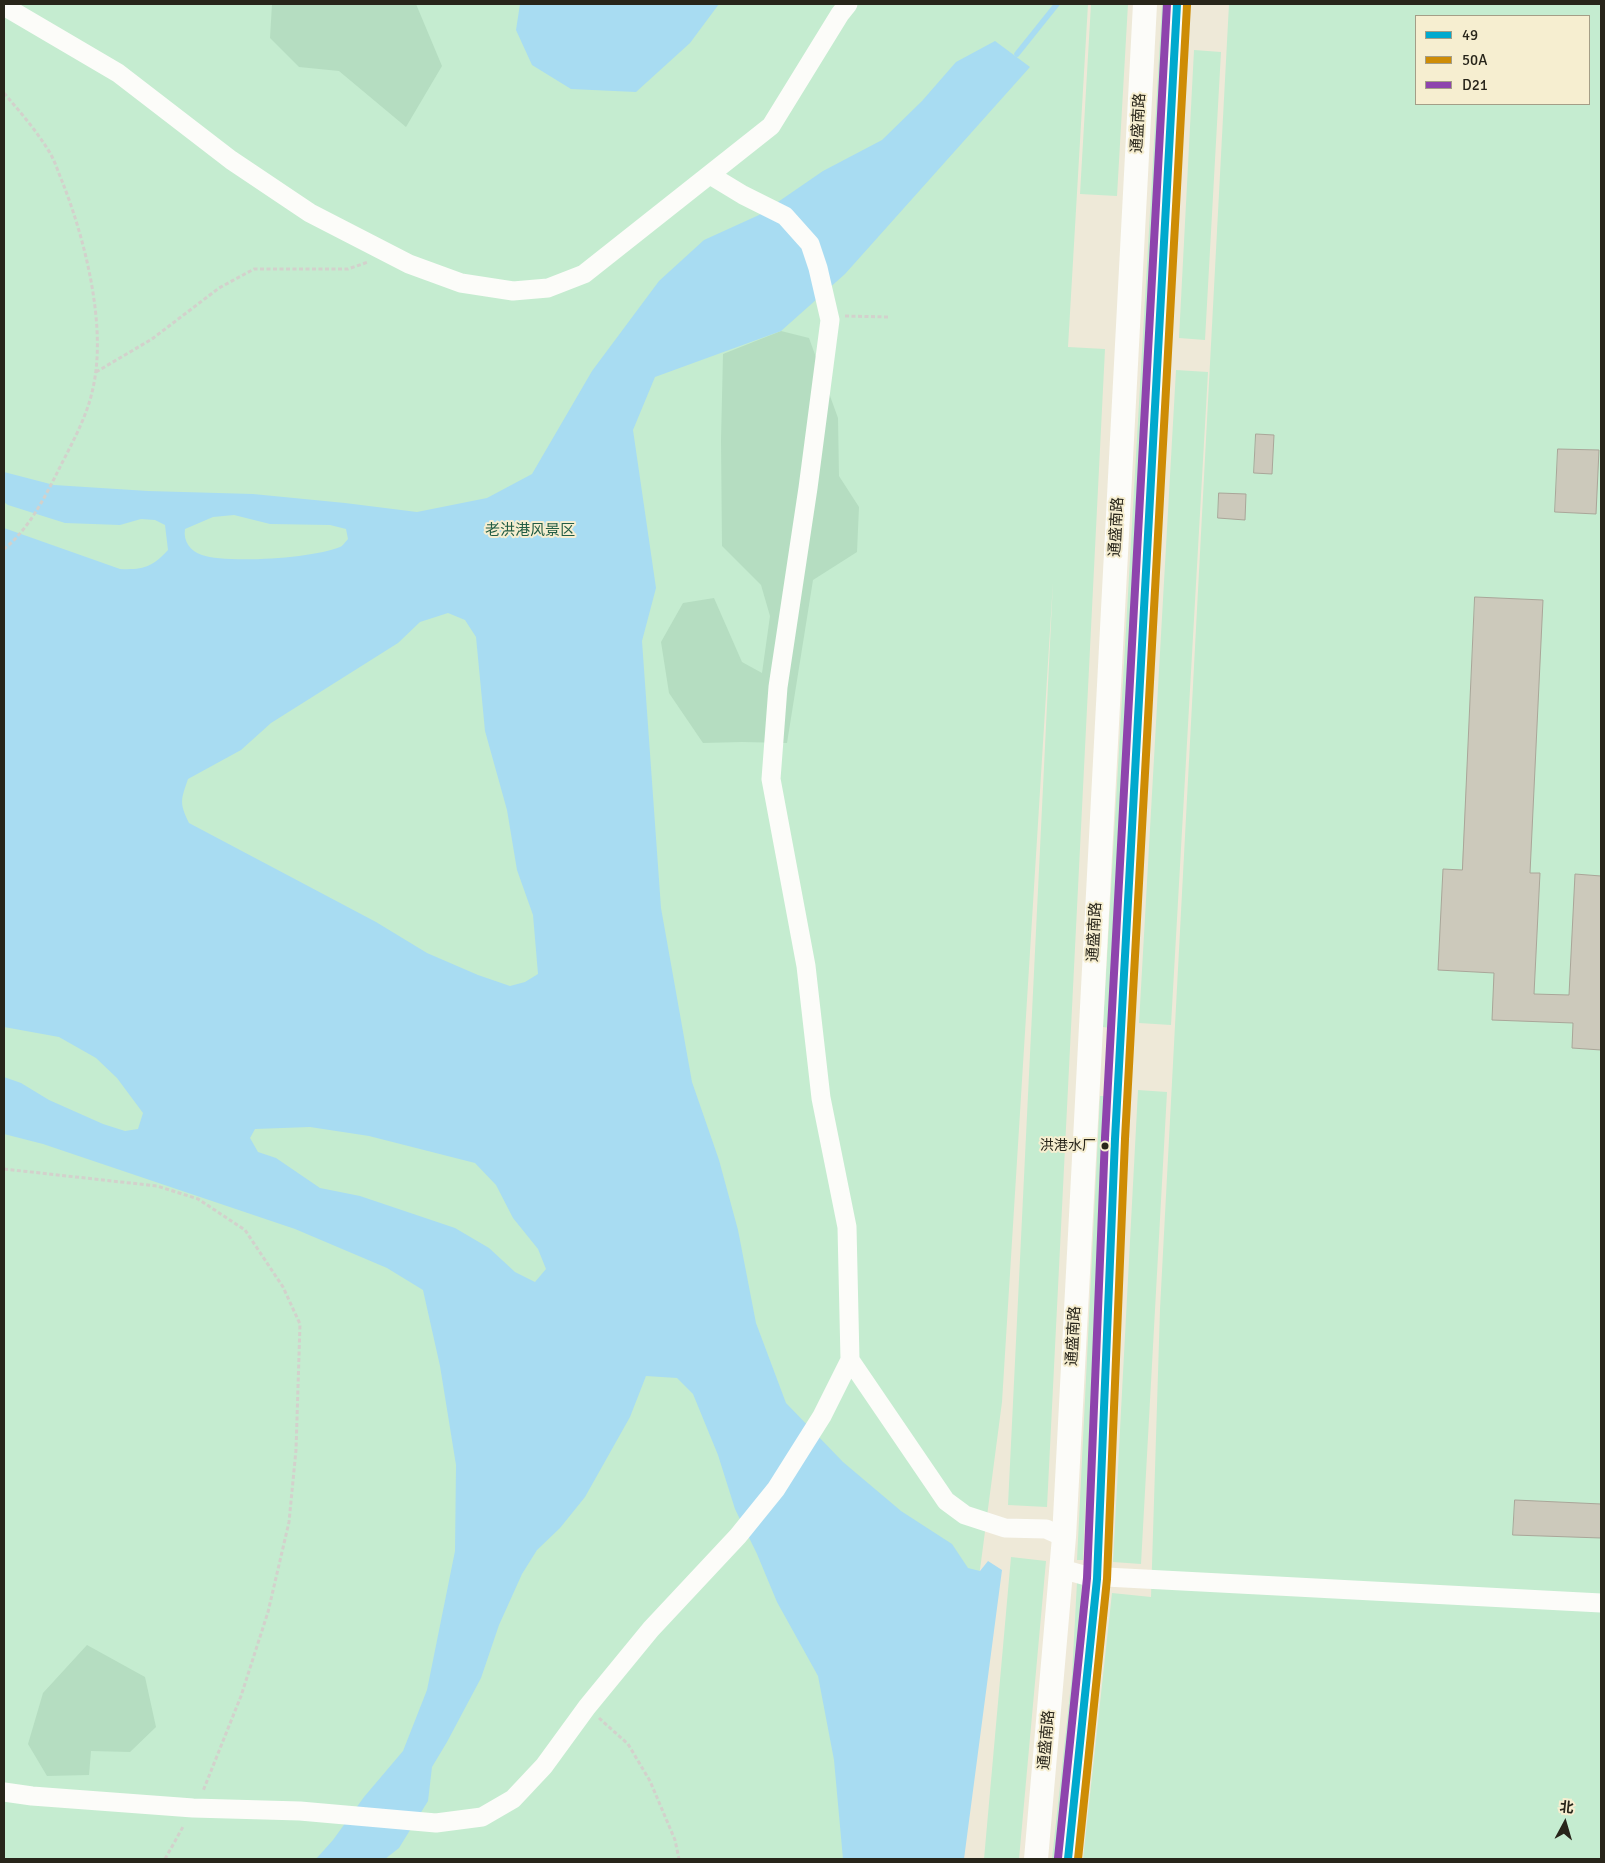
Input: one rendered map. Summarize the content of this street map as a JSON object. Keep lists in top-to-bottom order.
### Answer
{
  "streets": {
    "main road": ["通盛南路"]
  },
  "parks": ["老洪港风景区"],
  "places": ["洪港水厂"],
  "lines": ["transit line 49", "transit line D21", "transit line 50A"],
  "legend": ["49", "50A", "D21"],
  "north": "top"
}
